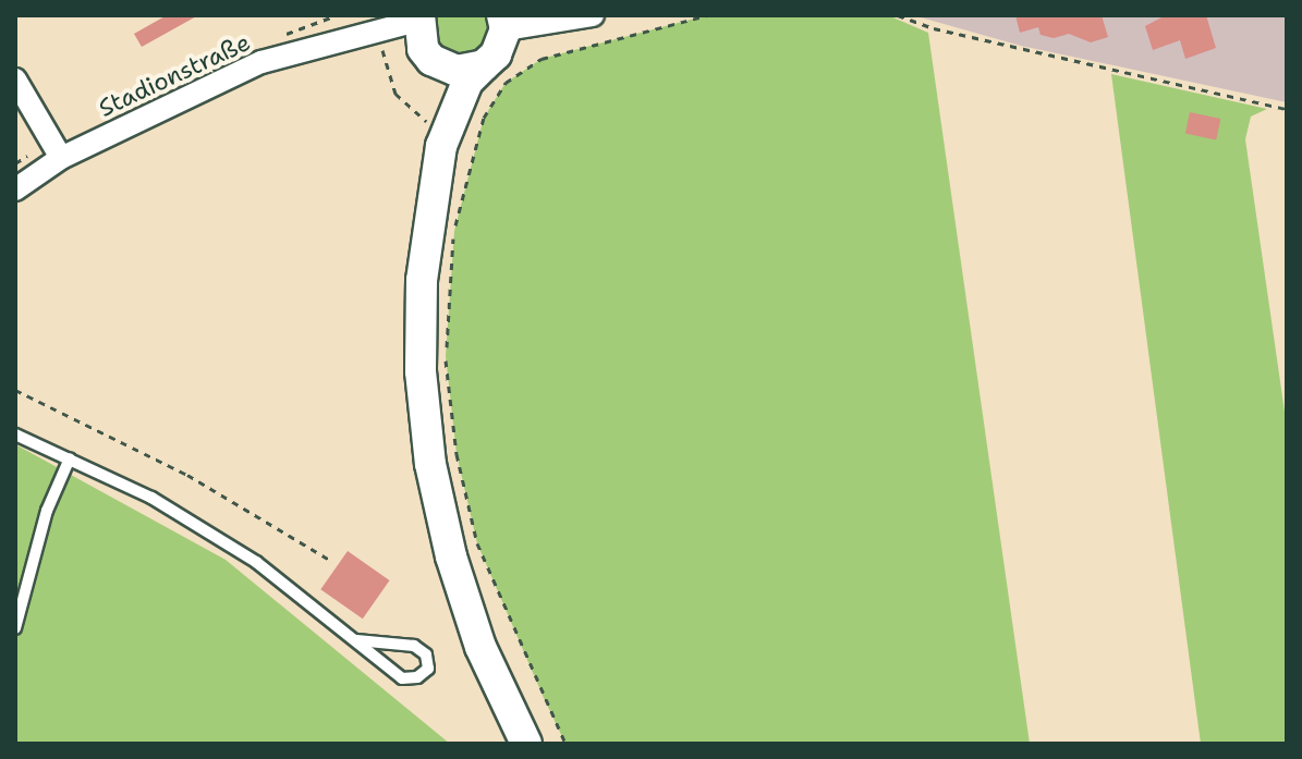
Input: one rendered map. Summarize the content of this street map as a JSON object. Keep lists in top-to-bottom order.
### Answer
{
  "streets": {
    "street": ["Stadionstraße"]
  }
}
